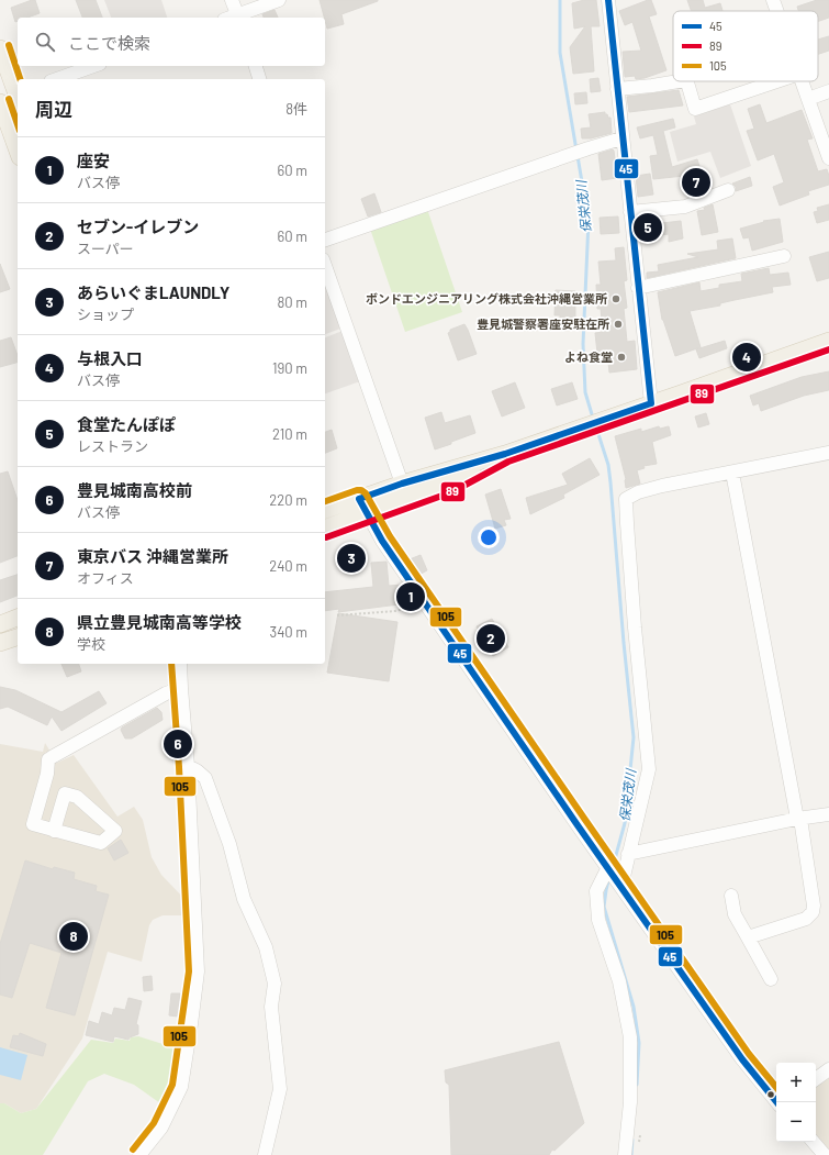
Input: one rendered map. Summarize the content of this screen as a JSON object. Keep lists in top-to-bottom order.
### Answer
{
  "water": ["保栄茂川"],
  "places": ["ボンドエンジニアリング株式会社沖縄営業所", "豊見城警察署座安駐在所", "よね食堂"],
  "lines": ["transit line 45", "transit line 105", "transit line 89"],
  "legend": ["45", "89", "105"],
  "page": {
    "search": "ここで検索",
    "heading": ["周辺", "8件"],
    "list": [
      {
        "mark": "1",
        "name": "座安",
        "note": "バス停",
        "value": "60 m"
      },
      {
        "mark": "2",
        "name": "セブン-イレブン",
        "note": "スーパー",
        "value": "60 m"
      },
      {
        "mark": "3",
        "name": "あらいぐまLAUNDLY",
        "note": "ショップ",
        "value": "80 m"
      },
      {
        "mark": "4",
        "name": "与根入口",
        "note": "バス停",
        "value": "190 m"
      },
      {
        "mark": "5",
        "name": "食堂たんぽぽ",
        "note": "レストラン",
        "value": "210 m"
      },
      {
        "mark": "6",
        "name": "豊見城南高校前",
        "note": "バス停",
        "value": "220 m"
      },
      {
        "mark": "7",
        "name": "東京バス 沖縄営業所",
        "note": "オフィス",
        "value": "240 m"
      },
      {
        "mark": "8",
        "name": "県立豊見城南高等学校",
        "note": "学校",
        "value": "340 m"
      }
    ],
    "pins": [
      "7",
      "5",
      "4",
      "3",
      "1",
      "2",
      "6",
      "8"
    ],
    "map_buttons": ["+", "−"]
  }
}
